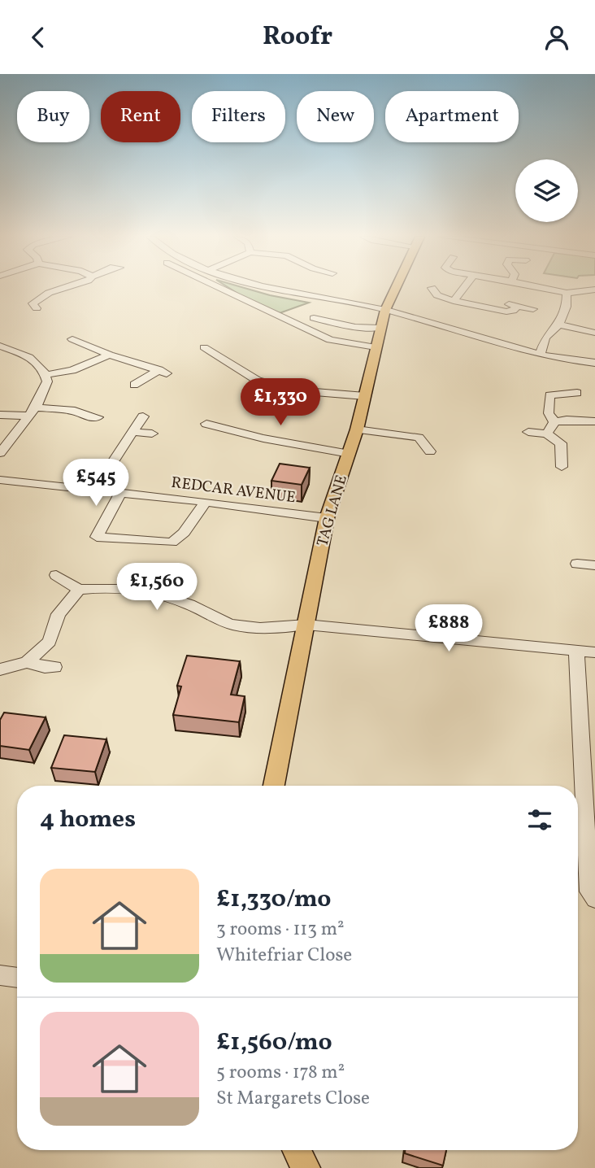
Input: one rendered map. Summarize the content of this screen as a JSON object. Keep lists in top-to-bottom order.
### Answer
{
  "streets": {
    "main road": ["TAG LANE"],
    "street": ["REDCAR AVENUE"]
  },
  "crossings": [
    ["REDCAR AVENUE", "TAG LANE"]
  ],
  "page": {
    "header": "Roofr",
    "chip": [
      "Buy",
      "Rent",
      "Filters",
      "New",
      "Apartment"
    ],
    "price": [
      "£1,330",
      "£545",
      "£1,560",
      "£888"
    ],
    "heading": "4 homes",
    "list": [
      {
        "name": "£1,330/mo",
        "note": "3 rooms · 113 m² · Whitefriar Close"
      },
      {
        "name": "£1,560/mo",
        "note": "5 rooms · 178 m² · St Margarets Close"
      }
    ]
  }
}
